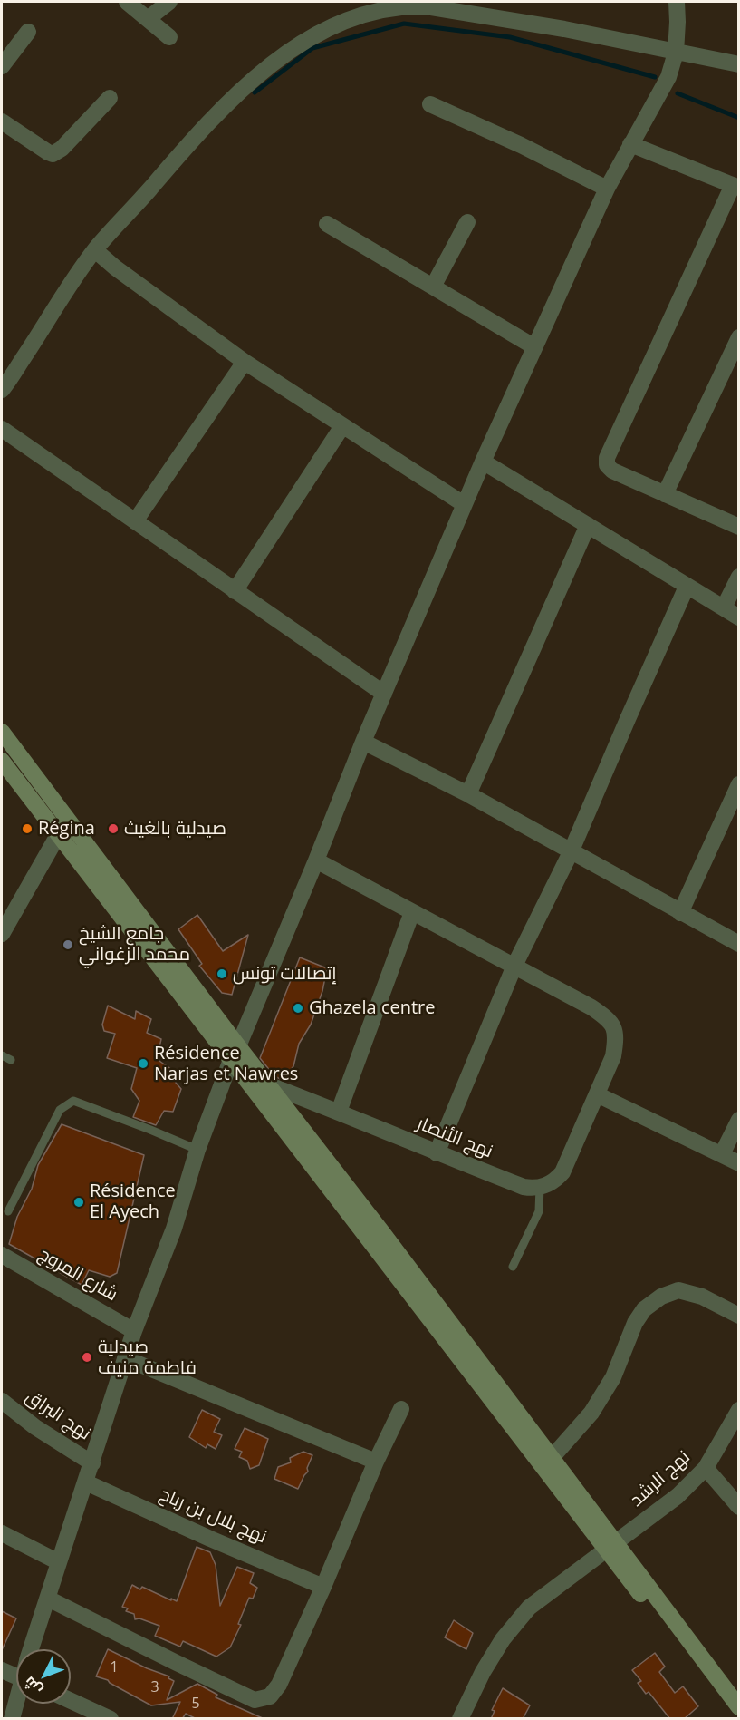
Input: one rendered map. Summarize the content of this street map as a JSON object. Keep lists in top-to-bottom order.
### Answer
{
  "streets": {
    "street": [
      "نهج الأنصار",
      "شارع المروج",
      "نهج البراق",
      "نهج الرشد",
      "نهج بلال بن رباح"
    ]
  },
  "places": [
    "Régina",
    "صيدلية بالغيث",
    "جامع الشيخ محمد الزغواني",
    "إتصالات تونس",
    "Ghazela centre",
    "Résidence Narjas et Nawres",
    "Résidence El Ayech",
    "صيدلية فاطمة منيف"
  ],
  "house_numbers": ["1", "3", "5"],
  "north": "bottom left"
}
